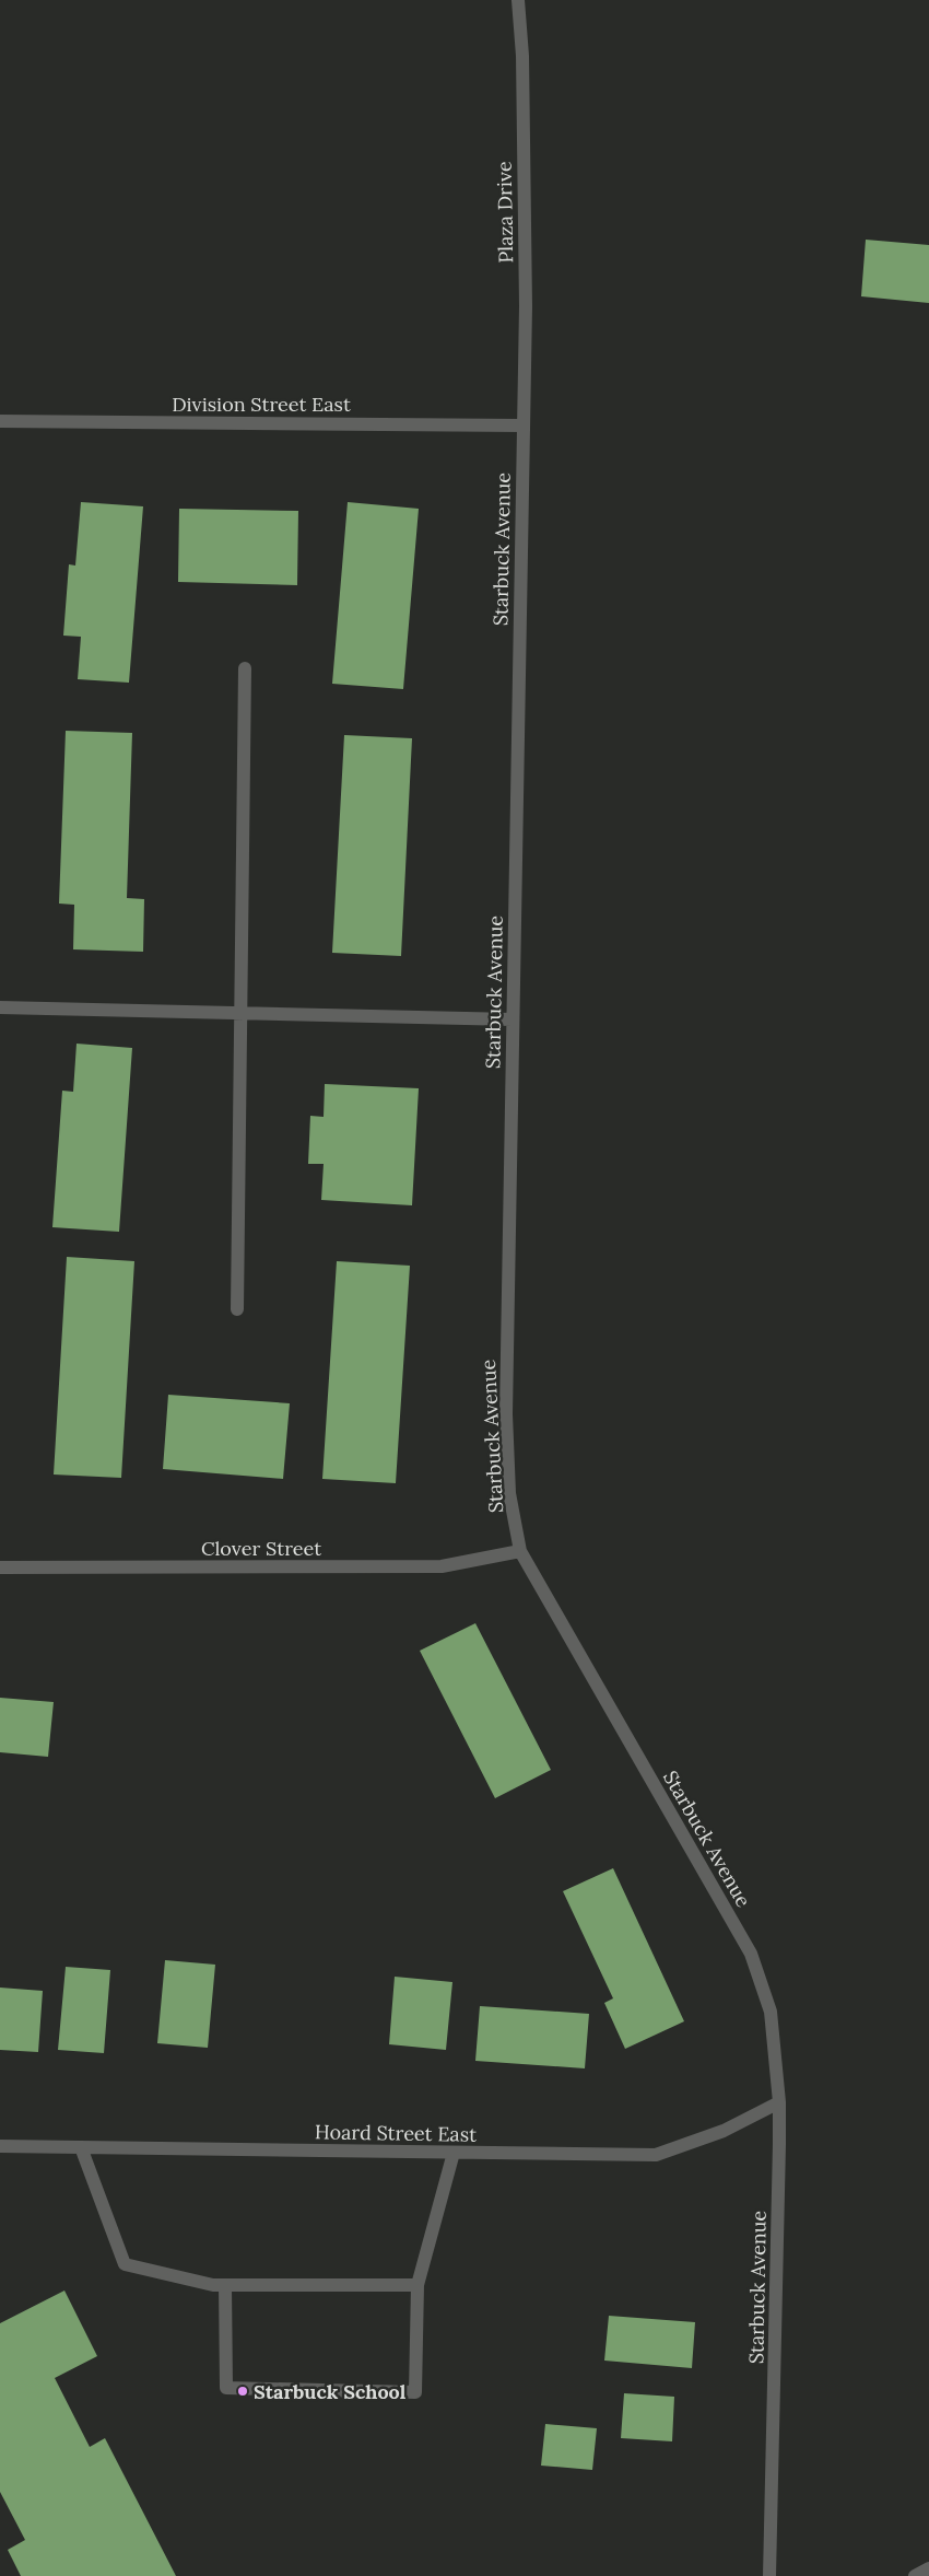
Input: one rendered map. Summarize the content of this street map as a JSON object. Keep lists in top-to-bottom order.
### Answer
{
  "streets": {
    "street": [
      "Plaza Drive",
      "Division Street East",
      "Starbuck Avenue",
      "Clover Street",
      "Hoard Street East"
    ]
  },
  "crossings": [
    ["Plaza Drive", "Division Street East"],
    ["Plaza Drive", "Starbuck Avenue"],
    ["Division Street East", "Starbuck Avenue"],
    ["Starbuck Avenue", "Clover Street"],
    ["Starbuck Avenue", "Hoard Street East"]
  ],
  "places": ["Starbuck School"]
}
